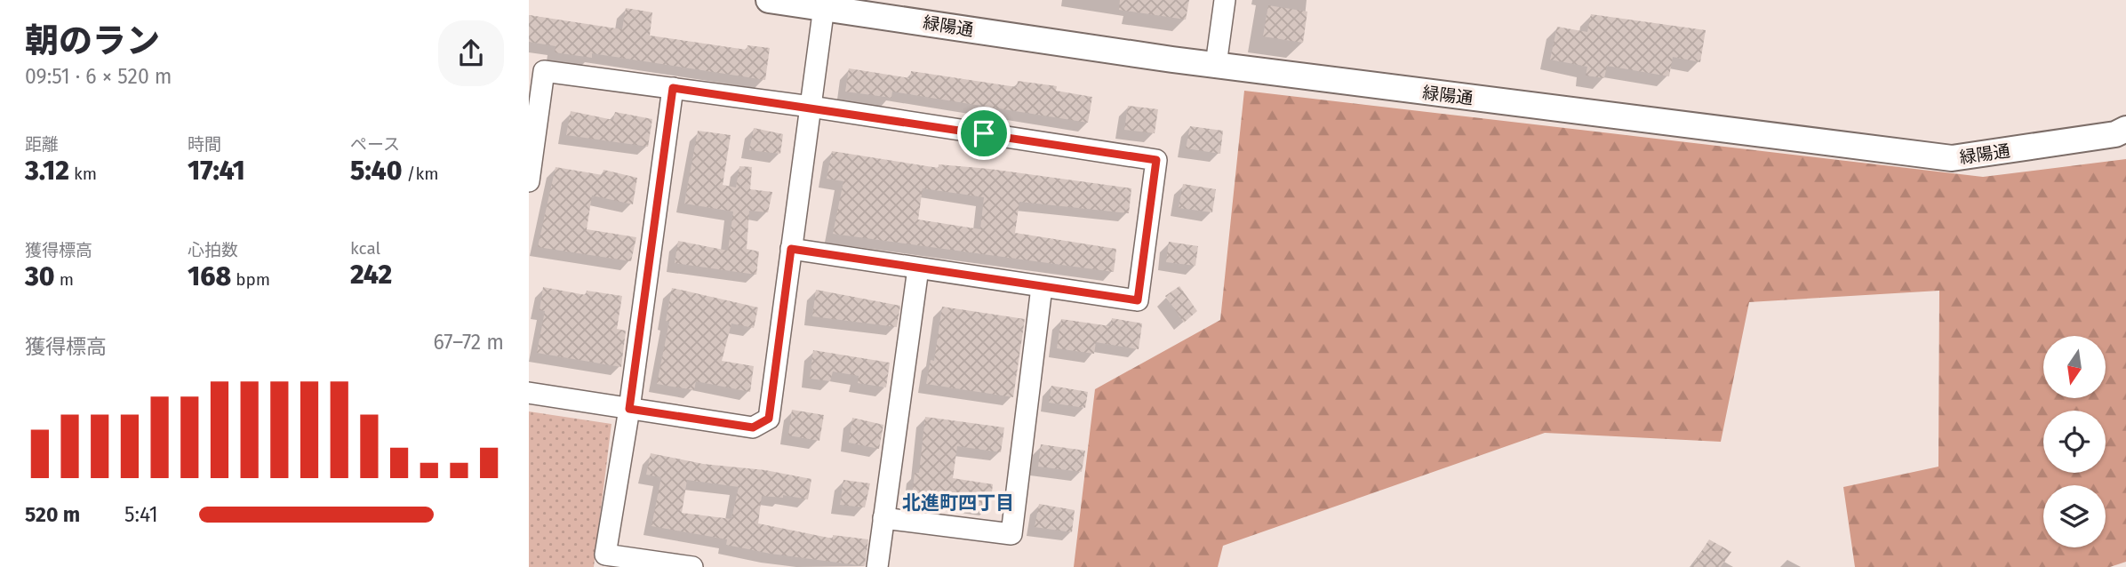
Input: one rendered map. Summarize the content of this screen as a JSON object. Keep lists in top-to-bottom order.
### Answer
{
  "streets": {
    "street": ["緑陽通"]
  },
  "districts": ["北進町四丁目"],
  "north": "bottom",
  "page": {
    "heading": ["朝のラン", "09:51 · 6 × 520 m"],
    "stats": [
      ["距離", "3.12 km"],
      ["時間", "17:41"],
      ["ペース", "5:40 /km"],
      ["獲得標高", "30 m"],
      ["心拍数", "168 bpm"],
      ["kcal", "242"]
    ],
    "chart": ["獲得標高", "67–72 m"],
    "list": [
      {
        "name": "520 m",
        "note": "5:41"
      }
    ]
  }
}
